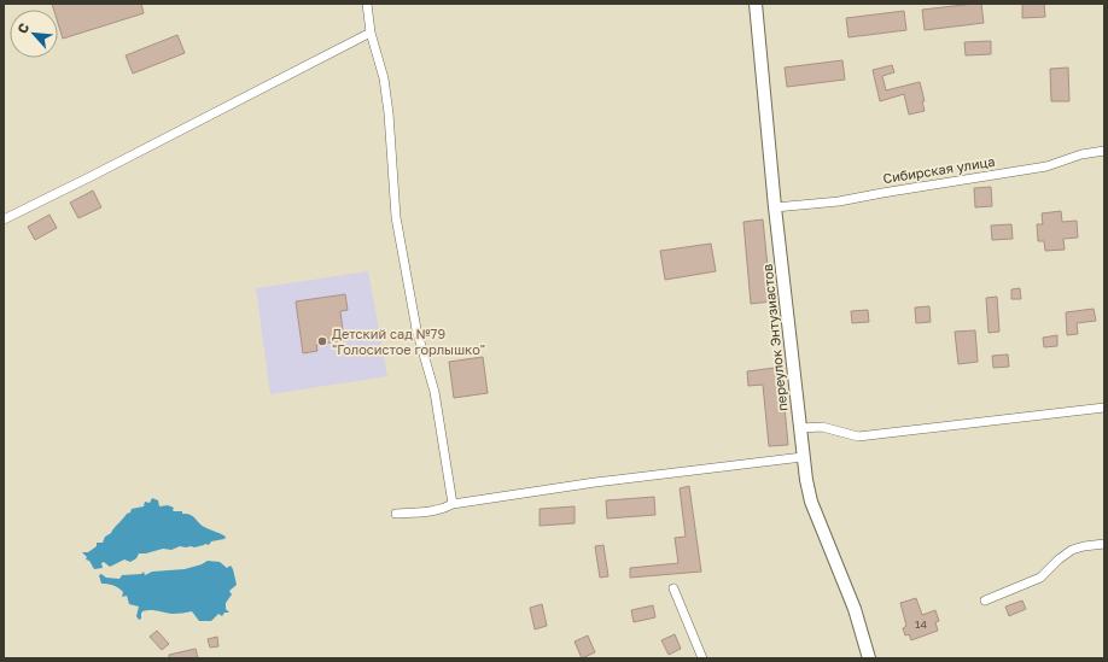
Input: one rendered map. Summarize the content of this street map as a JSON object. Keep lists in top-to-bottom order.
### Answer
{
  "streets": {
    "main road": ["переулок Энтузиастов"],
    "street": ["Сибирская улица"]
  },
  "crossings": [
    ["Сибирская улица", "переулок Энтузиастов"]
  ],
  "places": ["Детский сад №79 \"Голосистое горлышко\""],
  "house_numbers": ["14"],
  "north": "top left"
}
